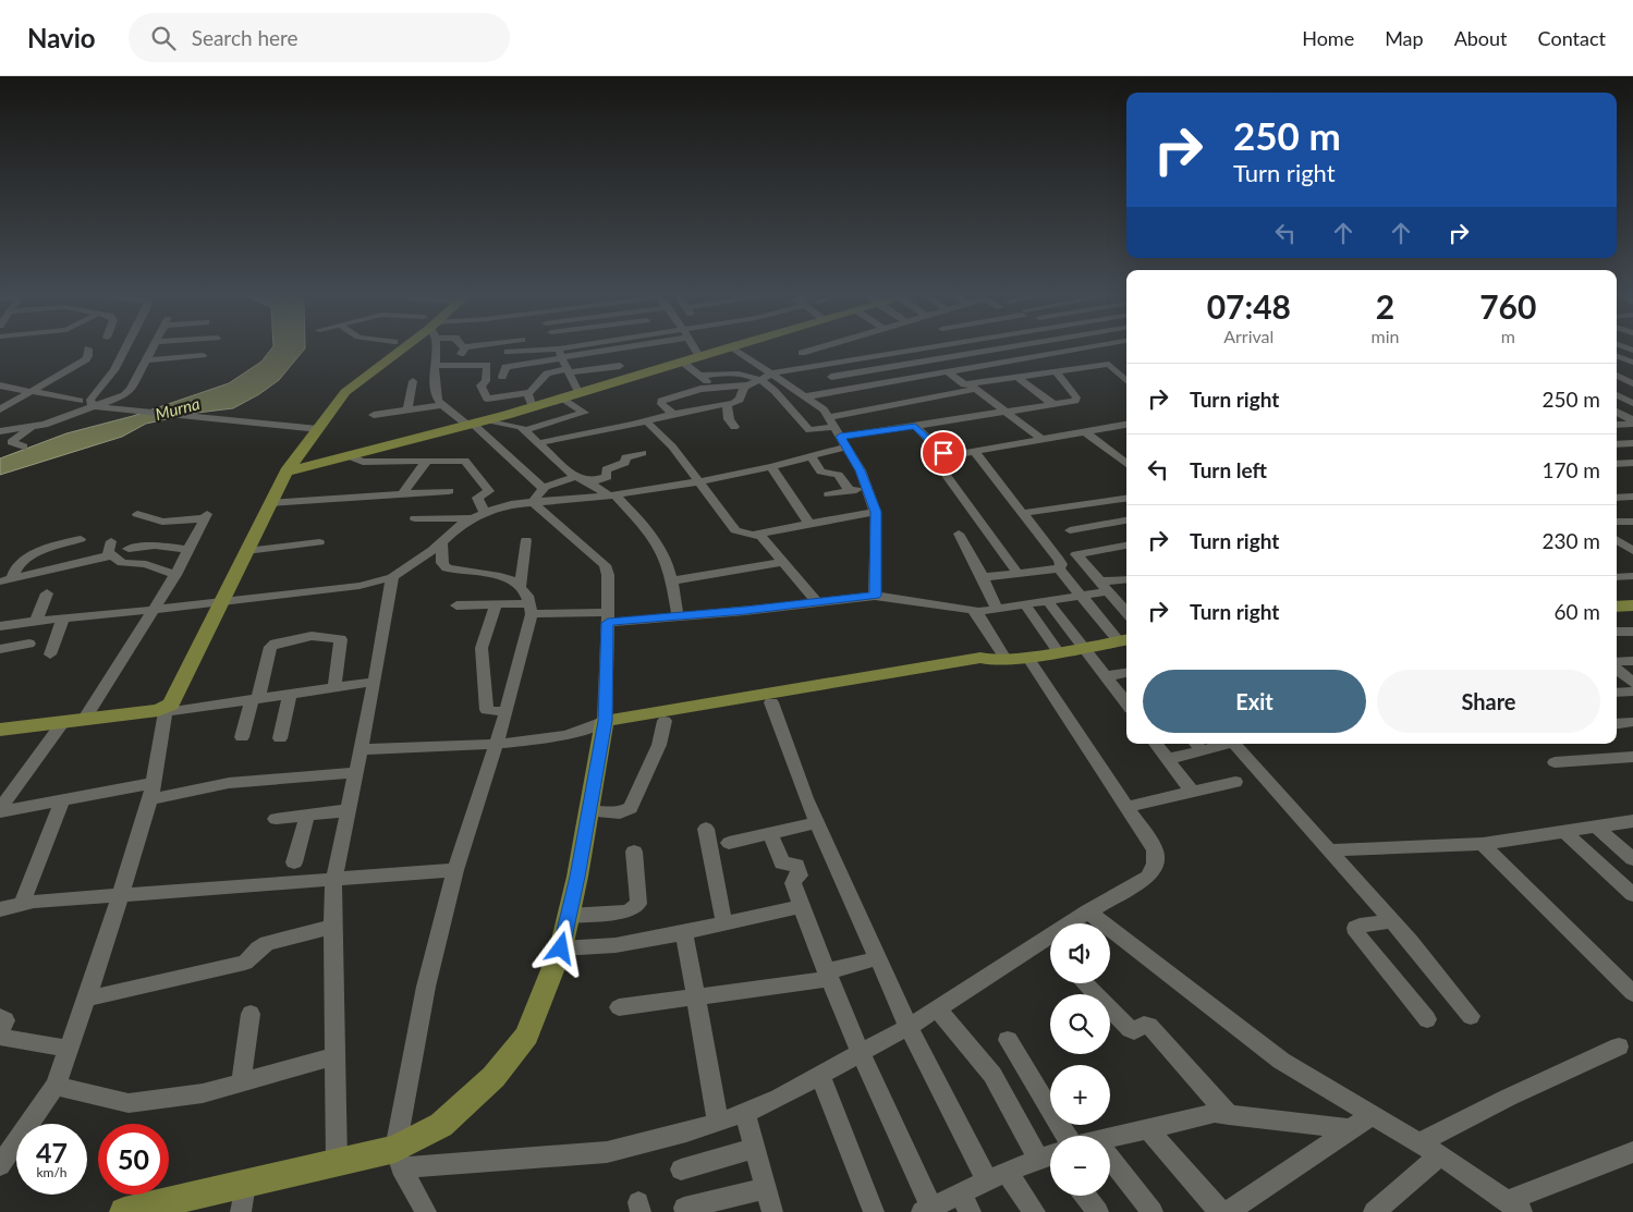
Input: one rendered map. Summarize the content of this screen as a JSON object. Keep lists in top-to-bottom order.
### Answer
{
  "water": ["Murna"],
  "page": {
    "header": "Navio",
    "search": "Search here",
    "nav": [
      "Home",
      "Map",
      "About",
      "Contact"
    ],
    "turn": ["250 m", "Turn right"],
    "eta": [
      "07:48",
      "Arrival",
      "2",
      "min",
      "760",
      "m"
    ],
    "list": [
      {
        "name": "Turn right",
        "value": "250 m"
      },
      {
        "name": "Turn left",
        "value": "170 m"
      },
      {
        "name": "Turn right",
        "value": "230 m"
      },
      {
        "name": "Turn right",
        "value": "60 m"
      }
    ],
    "buttons": ["Exit", "Share"],
    "map_buttons": ["+", "−"],
    "speed": "47 km/h",
    "limit": "50"
  }
}
